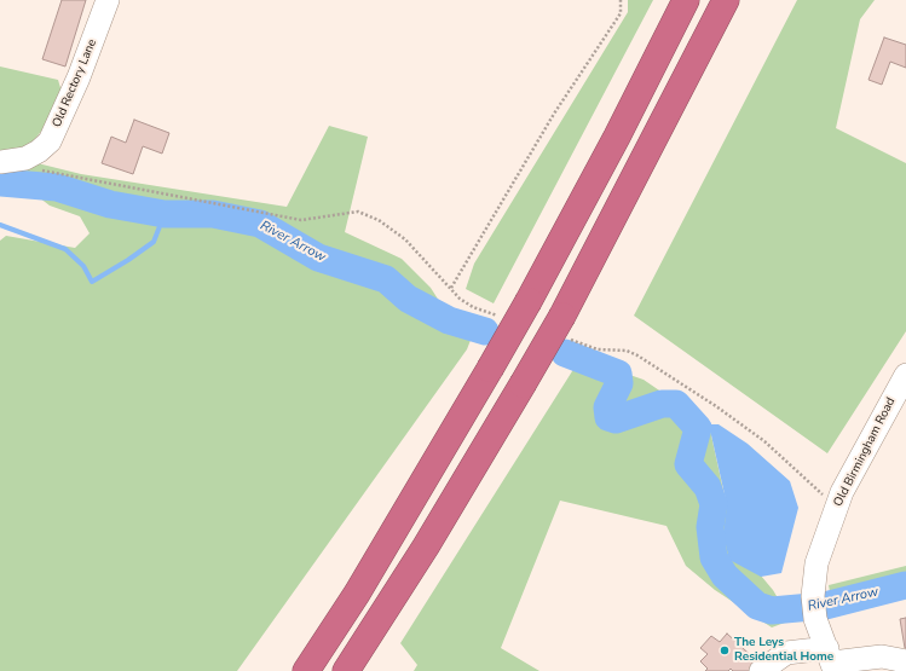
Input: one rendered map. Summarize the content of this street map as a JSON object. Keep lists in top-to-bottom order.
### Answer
{
  "streets": {
    "street": ["Old Rectory Lane", "Old Birmingham Road"]
  },
  "water": ["River Arrow"],
  "places": ["The Leys Residential Home"]
}
